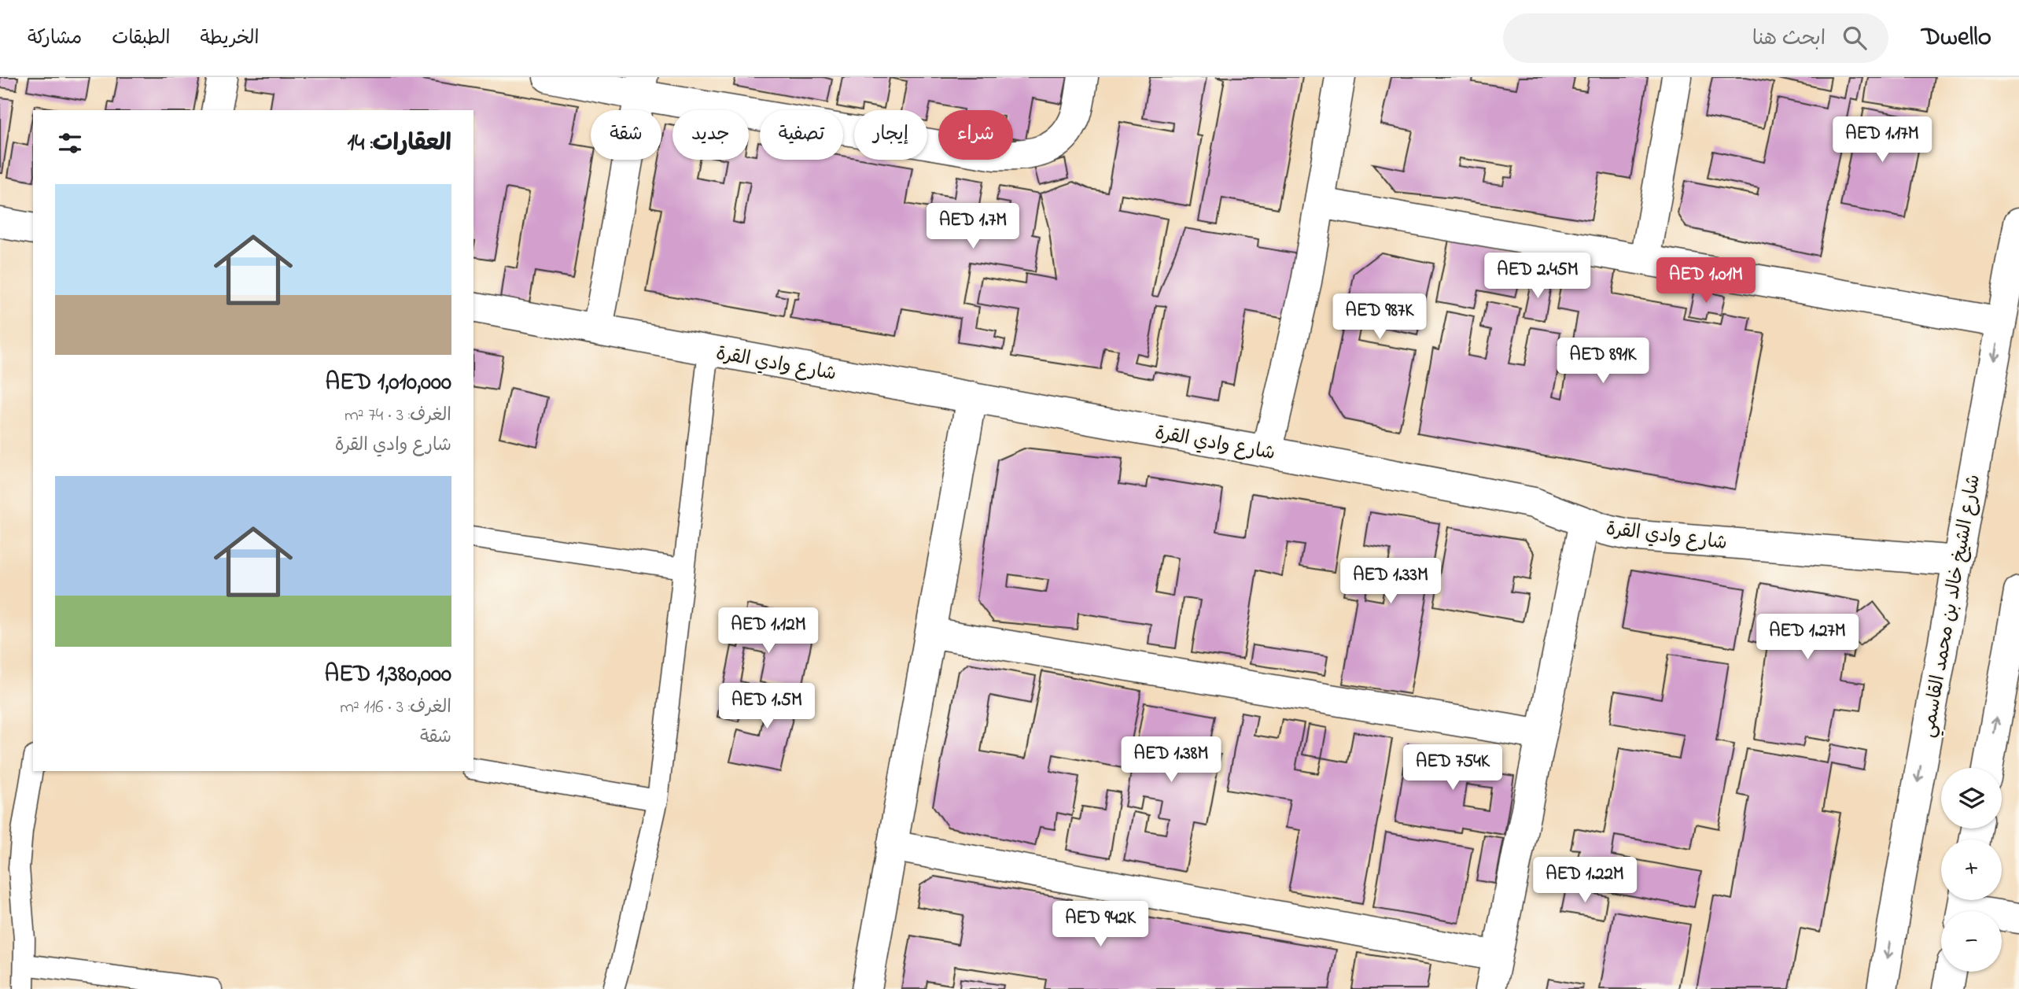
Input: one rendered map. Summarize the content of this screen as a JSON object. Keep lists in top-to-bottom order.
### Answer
{
  "streets": {
    "street": ["شارع وادي القرة", "شارع الشيخ خالد بن محمد القاسمي"]
  },
  "crossings": [
    ["شارع وادي القرة", "شارع الشيخ خالد بن محمد القاسمي"]
  ],
  "one_way": ["شارع الشيخ خالد بن محمد القاسمي"],
  "page": {
    "header": "Dwello",
    "search": "ابحث هنا",
    "nav": ["الخريطة", "الطبقات", "مشاركة"],
    "chip": [
      "شراء",
      "إيجار",
      "تصفية",
      "جديد",
      "شقة"
    ],
    "heading": "العقارات: 14",
    "price": [
      "AED 1.17M",
      "AED 1.7M",
      "AED 2.45M",
      "AED 1.01M",
      "AED 987K",
      "AED 891K",
      "AED 1.33M",
      "AED 1.12M",
      "AED 1.27M",
      "AED 1.5M",
      "AED 1.38M",
      "AED 754K",
      "AED 1.22M",
      "AED 942K"
    ],
    "list": [
      {
        "name": "AED 1,010,000",
        "note": "الغرف: 3 · 74 m² · شارع وادي القرة"
      },
      {
        "name": "AED 1,380,000",
        "note": "الغرف: 3 · 116 m² · شقة"
      }
    ],
    "map_buttons": ["+", "−"]
  }
}
